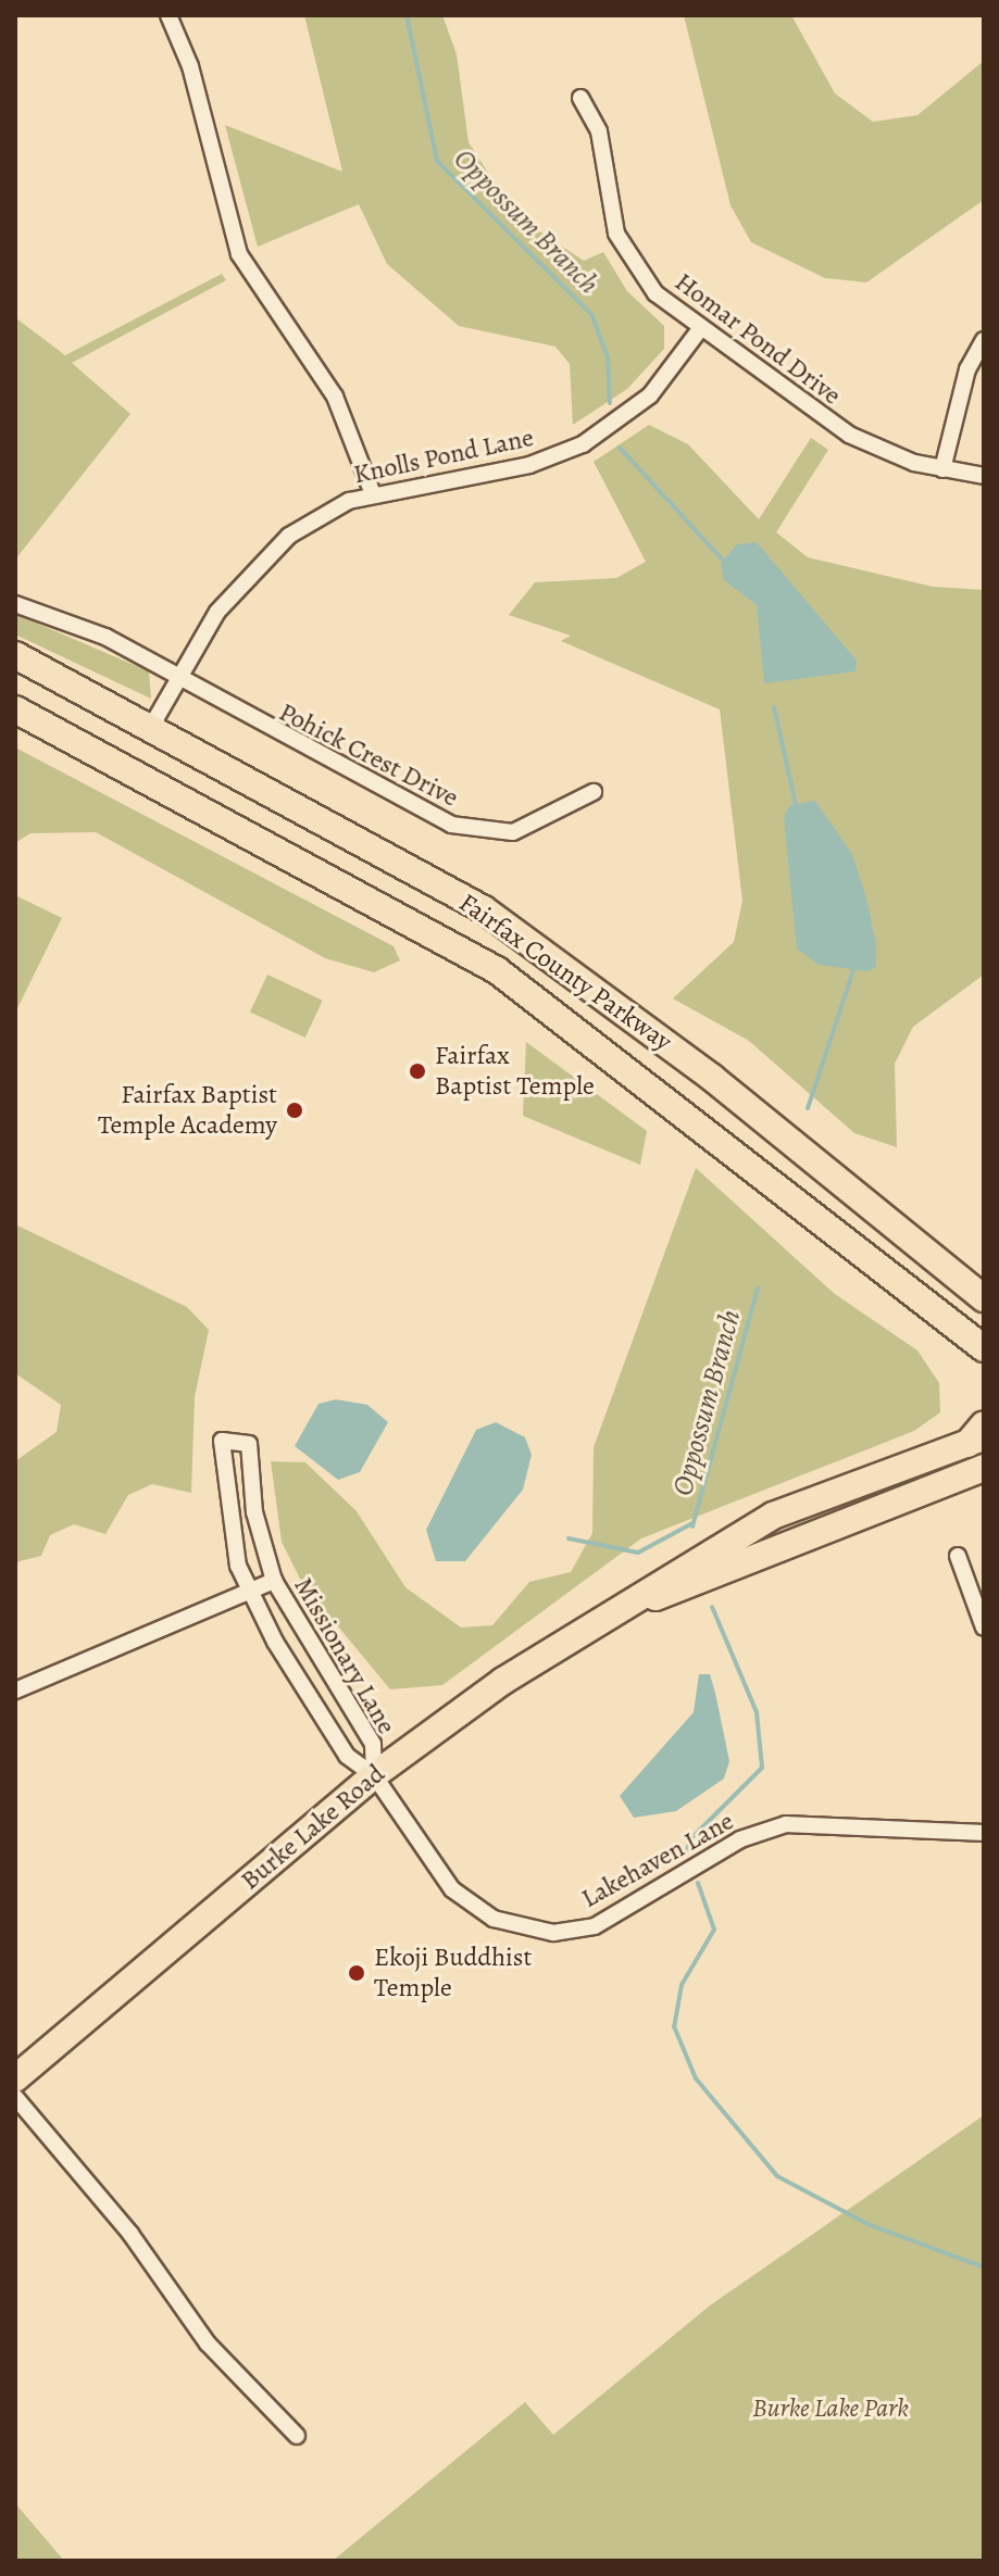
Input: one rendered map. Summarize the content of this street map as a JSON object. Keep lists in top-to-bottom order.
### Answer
{
  "streets": {
    "main road": ["Fairfax County Parkway", "Burke Lake Road"],
    "street": [
      "Homar Pond Drive",
      "Knolls Pond Lane",
      "Pohick Crest Drive",
      "Missionary Lane",
      "Lakehaven Lane"
    ]
  },
  "crossings": [
    ["Homar Pond Drive", "Knolls Pond Lane"],
    ["Knolls Pond Lane", "Pohick Crest Drive"],
    ["Knolls Pond Lane", "Fairfax County Parkway"],
    ["Missionary Lane", "Burke Lake Road"],
    ["Missionary Lane", "Lakehaven Lane"],
    ["Burke Lake Road", "Lakehaven Lane"]
  ],
  "water": ["Oppossum Branch"],
  "parks": ["Burke Lake Park"],
  "places": ["Fairfax Baptist Temple", "Fairfax Baptist Temple Academy", "Ekoji Buddhist Temple"]
}
